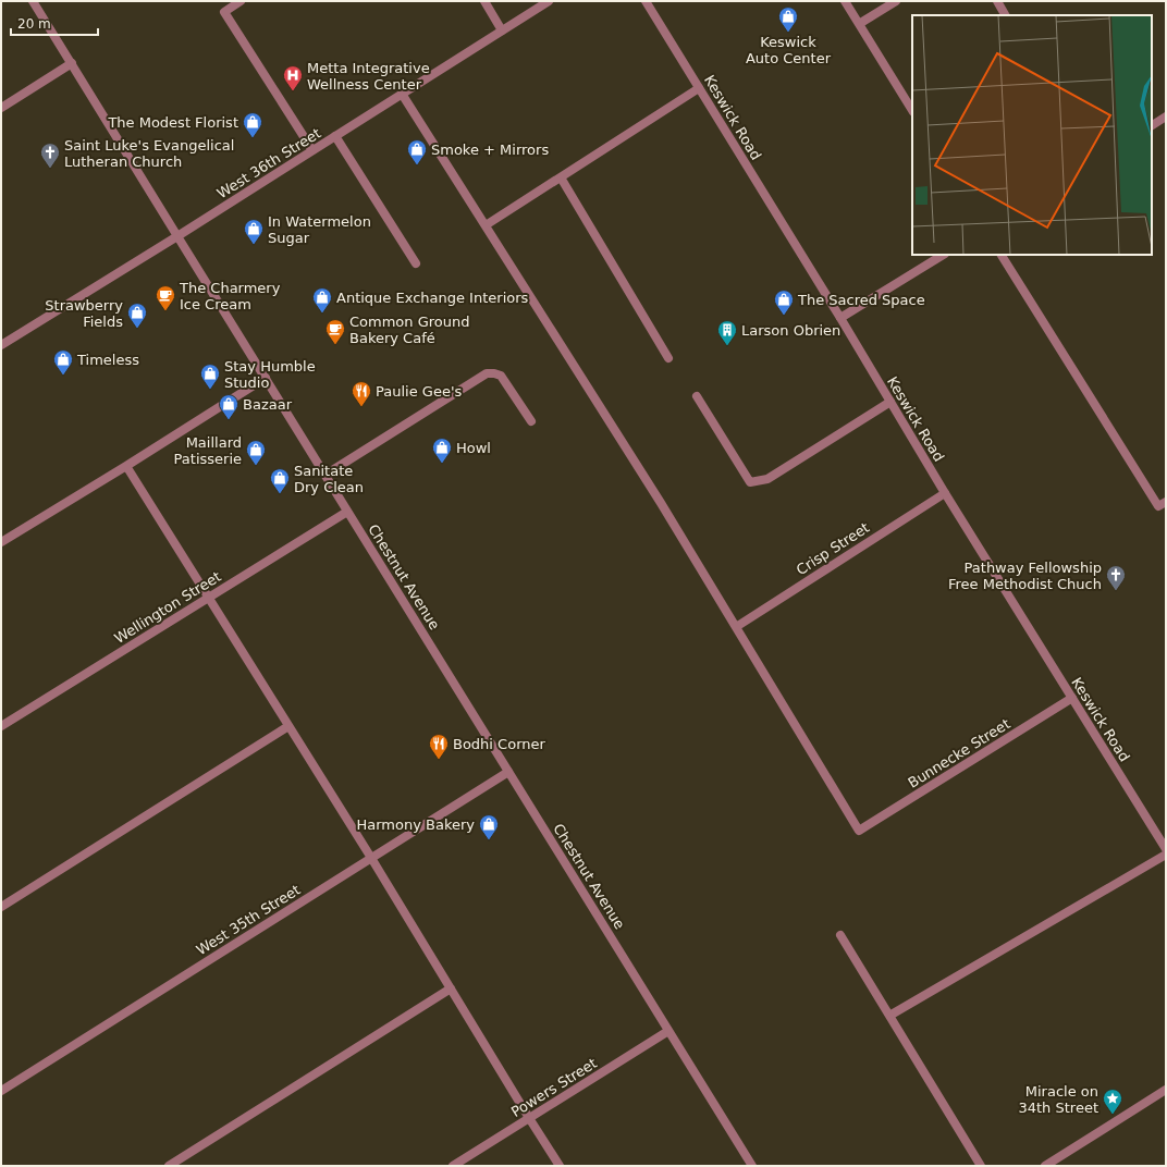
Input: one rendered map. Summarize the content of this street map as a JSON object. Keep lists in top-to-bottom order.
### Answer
{
  "streets": {
    "street": [
      "Keswick Road",
      "West 36th Street",
      "Crisp Street",
      "Chestnut Avenue",
      "Wellington Street",
      "Bunnecke Street",
      "West 35th Street",
      "Powers Street"
    ]
  },
  "crossings": [
    ["Keswick Road", "Crisp Street"],
    ["Keswick Road", "Bunnecke Street"],
    ["West 36th Street", "Chestnut Avenue"],
    ["Crisp Street", "Bunnecke Street"],
    ["Chestnut Avenue", "Wellington Street"],
    ["Chestnut Avenue", "West 35th Street"],
    ["Chestnut Avenue", "Powers Street"]
  ],
  "places": {
    "shop": [
      "Keswick Auto Center",
      "The Modest Florist",
      "Smoke + Mirrors",
      "In Watermelon Sugar",
      "Antique Exchange Interiors",
      "The Sacred Space",
      "Strawberry Fields",
      "Timeless",
      "Stay Humble Studio",
      "Bazaar",
      "Howl",
      "Maillard Patisserie",
      "Sanitate Dry Clean",
      "Harmony Bakery"
    ],
    "hospital": ["Metta Integrative Wellness Center"],
    "church": ["Saint Luke's Evangelical Lutheran Church", "Pathway Fellowship Free Methodist Chuch"],
    "cafe": ["The Charmery Ice Cream", "Common Ground Bakery Café"],
    "building": ["Larson Obrien"],
    "restaurant": ["Paulie Gee's", "Bodhi Corner"],
    "place": ["Miracle on 34th Street"]
  },
  "scale_bar": "20 m"
}
